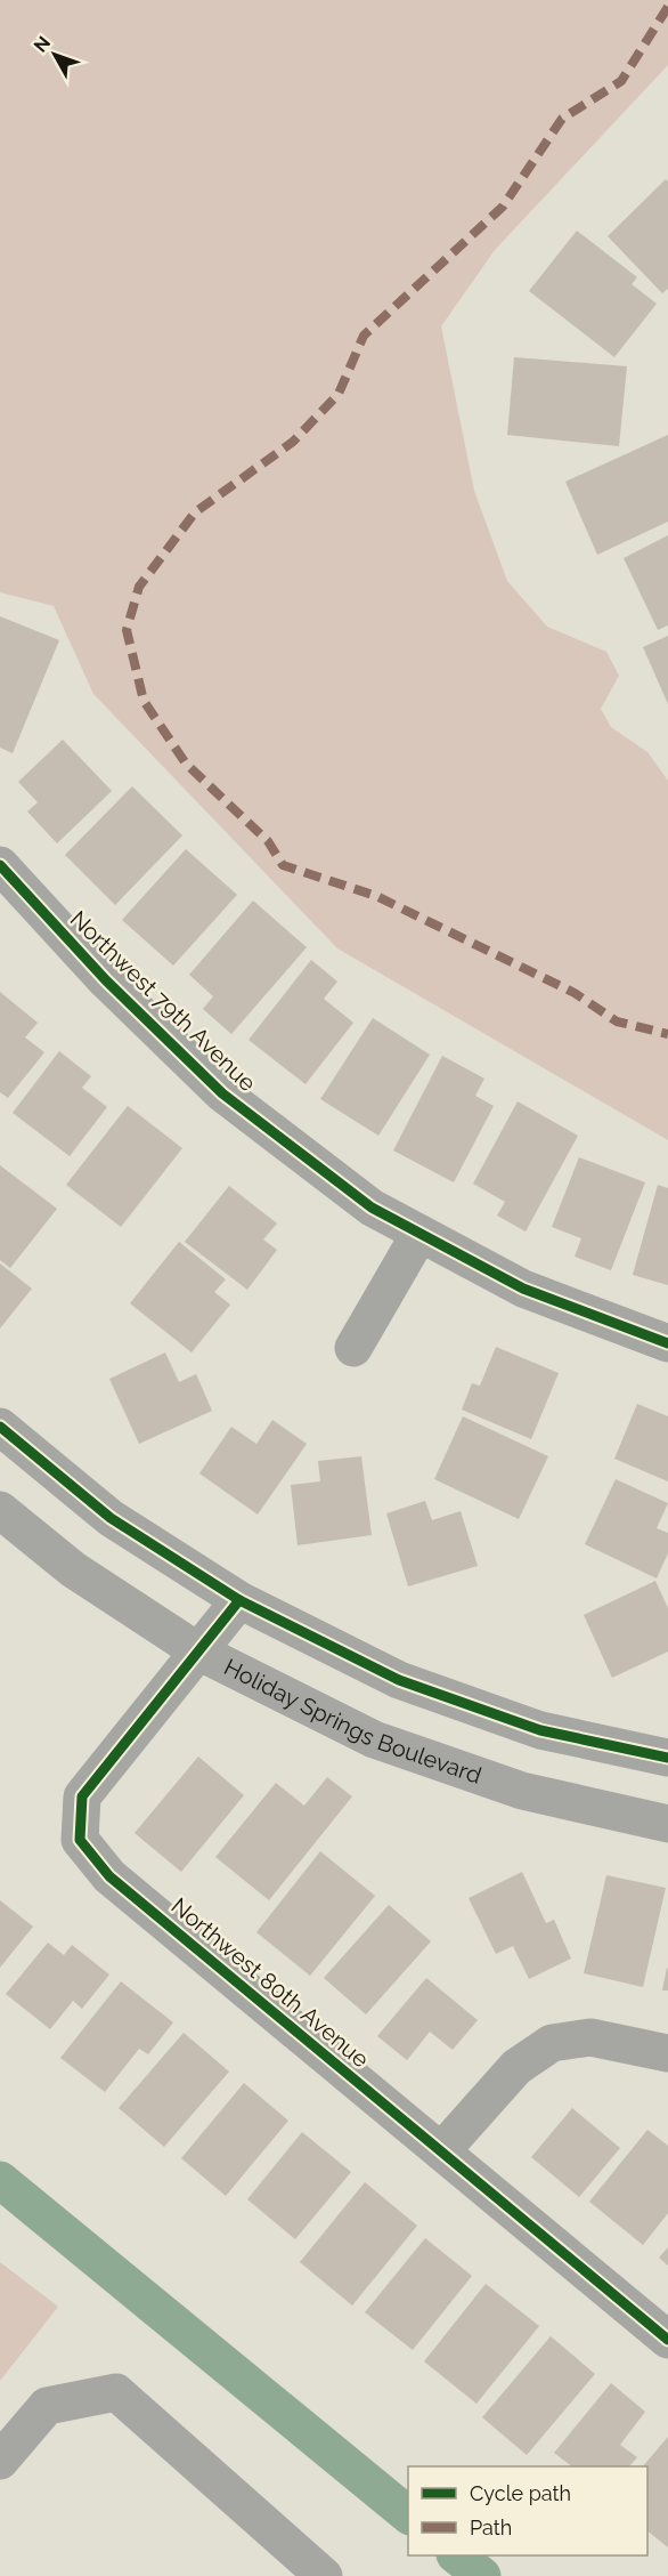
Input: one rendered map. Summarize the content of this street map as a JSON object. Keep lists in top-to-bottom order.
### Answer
{
  "streets": {
    "street": ["Northwest 79th Avenue", "Holiday Springs Boulevard", "Northwest 80th Avenue"]
  },
  "crossings": [
    ["Holiday Springs Boulevard", "Northwest 80th Avenue"]
  ],
  "legend": ["Cycle path", "Path"],
  "north": "top left"
}
